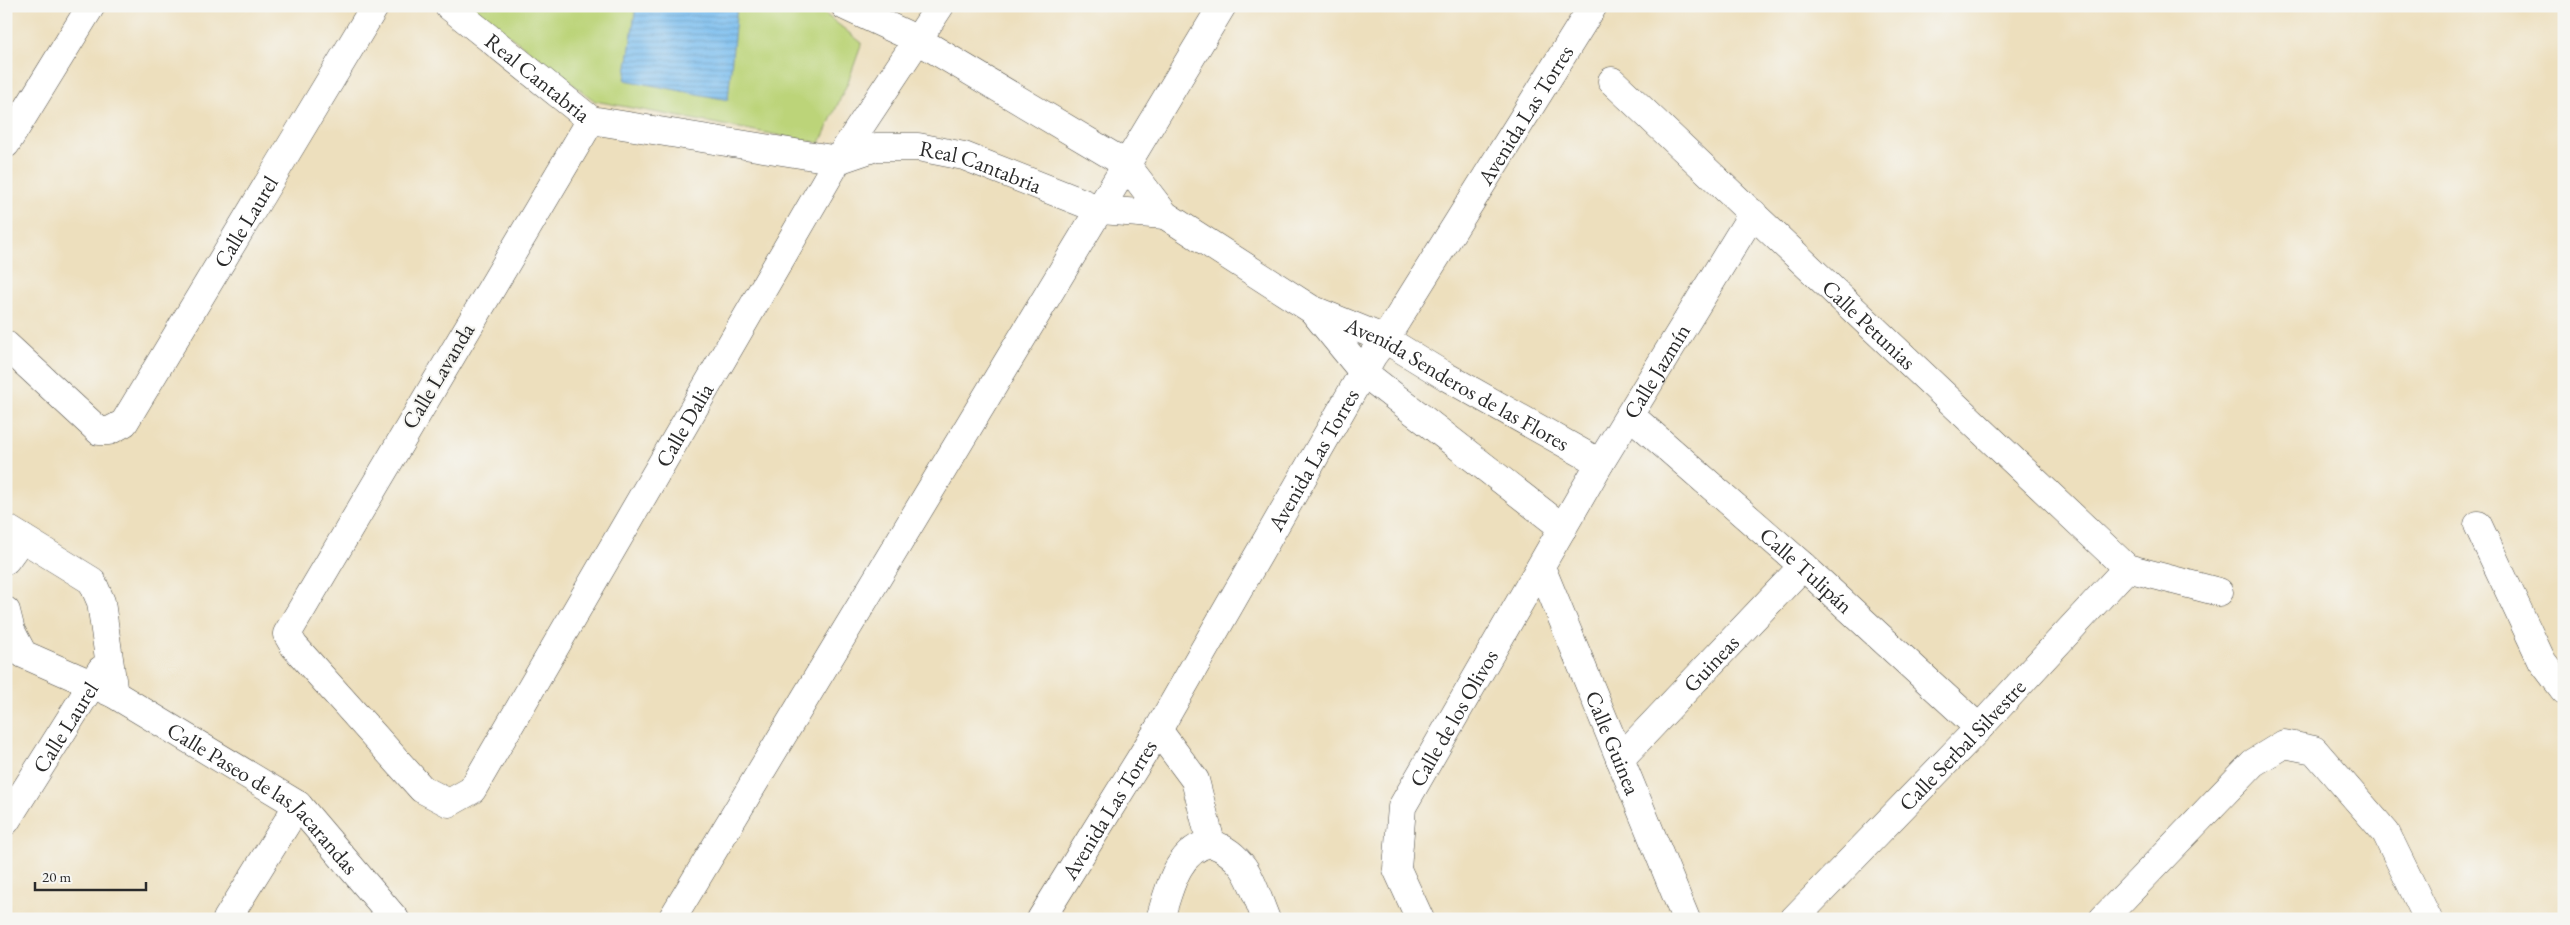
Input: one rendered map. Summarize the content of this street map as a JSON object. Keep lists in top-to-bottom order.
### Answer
{
  "streets": {
    "street": [
      "Real Cantabria",
      "Avenida Las Torres",
      "Calle Laurel",
      "Calle Petunias",
      "Calle Jazmín",
      "Calle Lavanda",
      "Avenida Senderos de las Flores",
      "Calle Dalia",
      "Calle Tulipán",
      "Guineas",
      "Calle de los Olivos",
      "Calle Guinea",
      "Calle Serbal Silvestre",
      "Calle Paseo de las Jacarandas"
    ]
  },
  "crossings": [
    ["Real Cantabria", "Calle Lavanda"],
    ["Real Cantabria", "Avenida Senderos de las Flores"],
    ["Real Cantabria", "Calle Dalia"],
    ["Avenida Las Torres", "Avenida Senderos de las Flores"],
    ["Calle Laurel", "Calle Paseo de las Jacarandas"],
    ["Calle Petunias", "Calle Jazmín"],
    ["Calle Petunias", "Calle Serbal Silvestre"],
    ["Calle Jazmín", "Avenida Senderos de las Flores"],
    ["Calle Jazmín", "Calle Tulipán"],
    ["Calle Jazmín", "Calle de los Olivos"],
    ["Calle Lavanda", "Calle Dalia"],
    ["Avenida Senderos de las Flores", "Calle de los Olivos"],
    ["Calle Tulipán", "Guineas"],
    ["Calle Tulipán", "Calle Serbal Silvestre"],
    ["Guineas", "Calle Guinea"],
    ["Calle de los Olivos", "Calle Guinea"]
  ],
  "scale_bar": "20 m"
}
